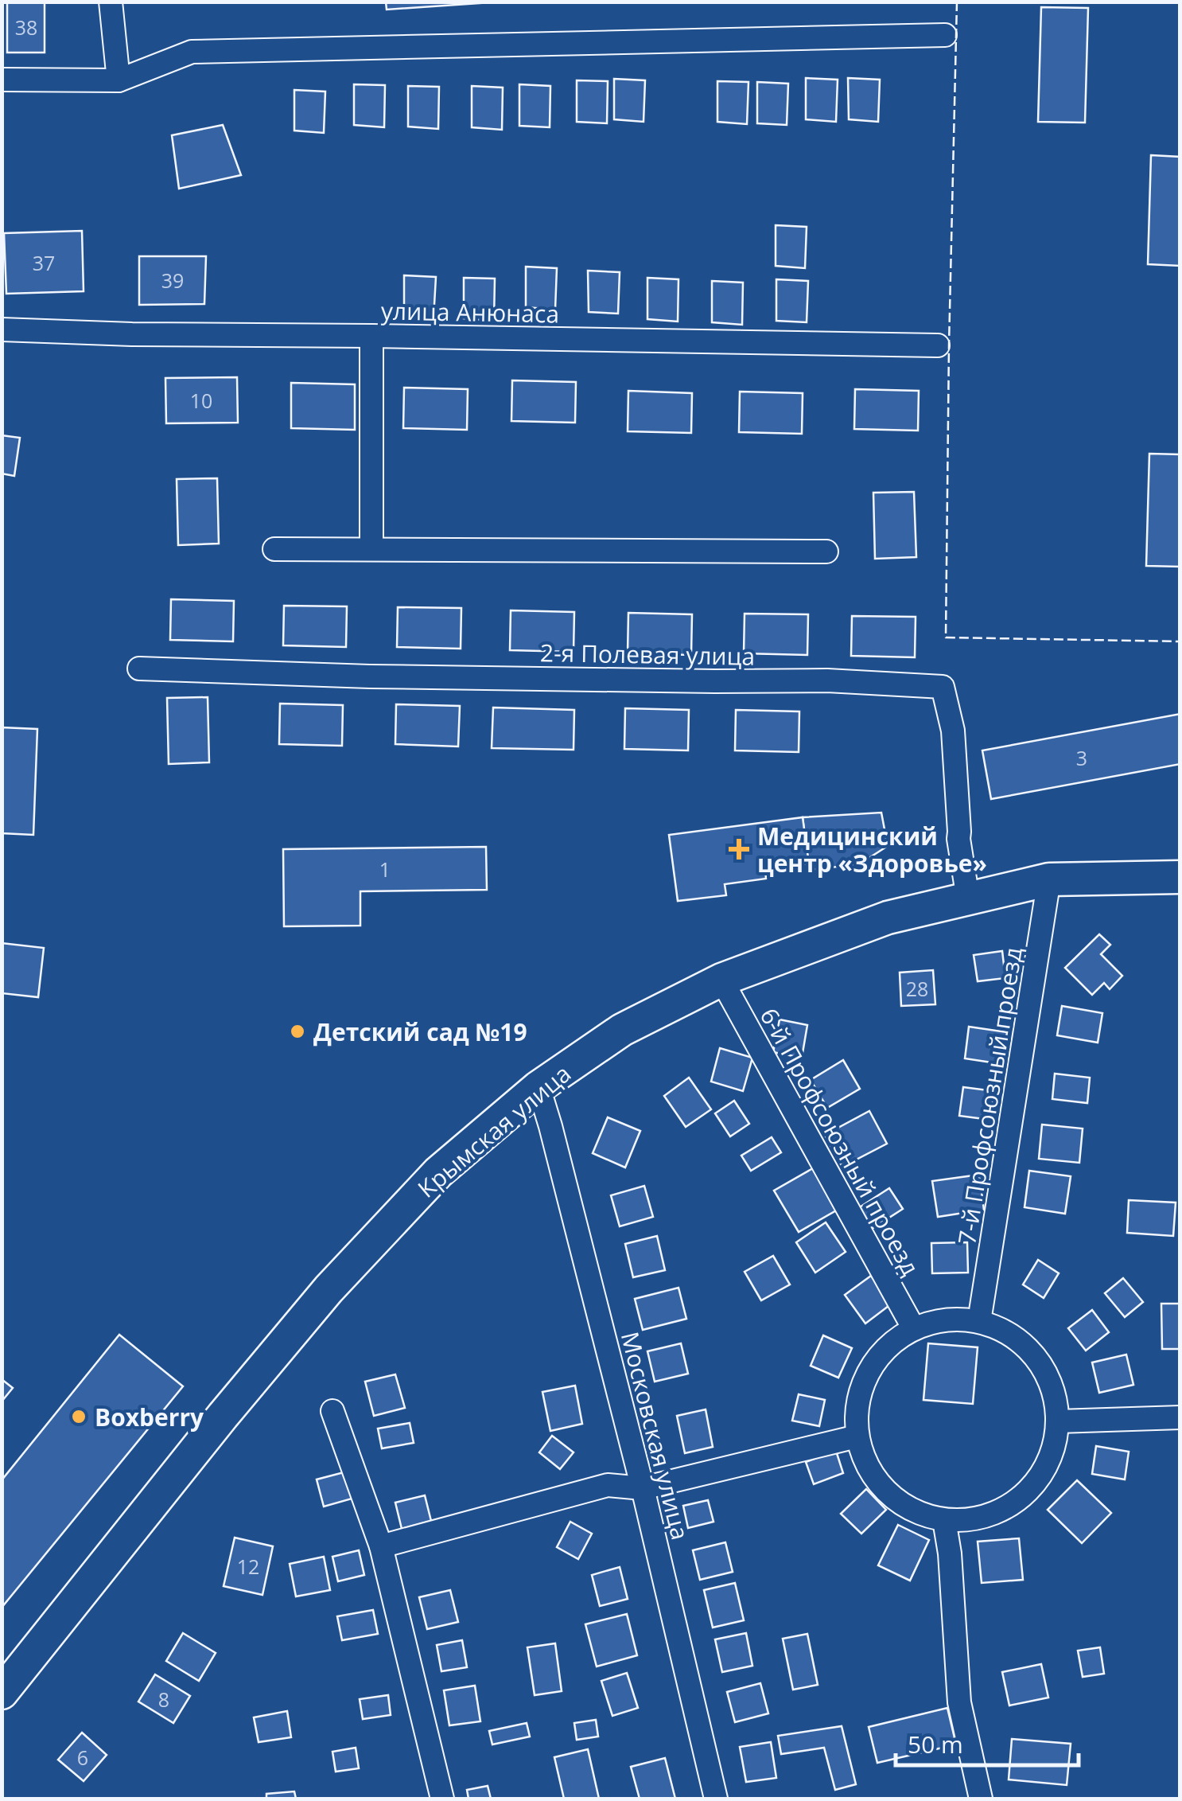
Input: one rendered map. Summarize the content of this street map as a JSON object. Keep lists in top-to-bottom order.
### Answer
{
  "streets": {
    "main road": ["Крымская улица"],
    "street": [
      "улица Анюнаса",
      "2-я Полевая улица",
      "7-й Профсоюзный проезд",
      "6-й Профсоюзный проезд",
      "Московская улица"
    ]
  },
  "crossings": [
    ["2-я Полевая улица", "Крымская улица"],
    ["7-й Профсоюзный проезд", "Крымская улица"],
    ["7-й Профсоюзный проезд", "6-й Профсоюзный проезд"],
    ["Крымская улица", "6-й Профсоюзный проезд"],
    ["Крымская улица", "Московская улица"]
  ],
  "places": {
    "health": ["Медицинский центр «Здоровье»"],
    "other": ["Детский сад №19", "Boxberry"]
  },
  "house_numbers": [
    "38",
    "37",
    "39",
    "10",
    "3",
    "1",
    "28",
    "12",
    "8",
    "6"
  ],
  "scale_bar": "50 m"
}
